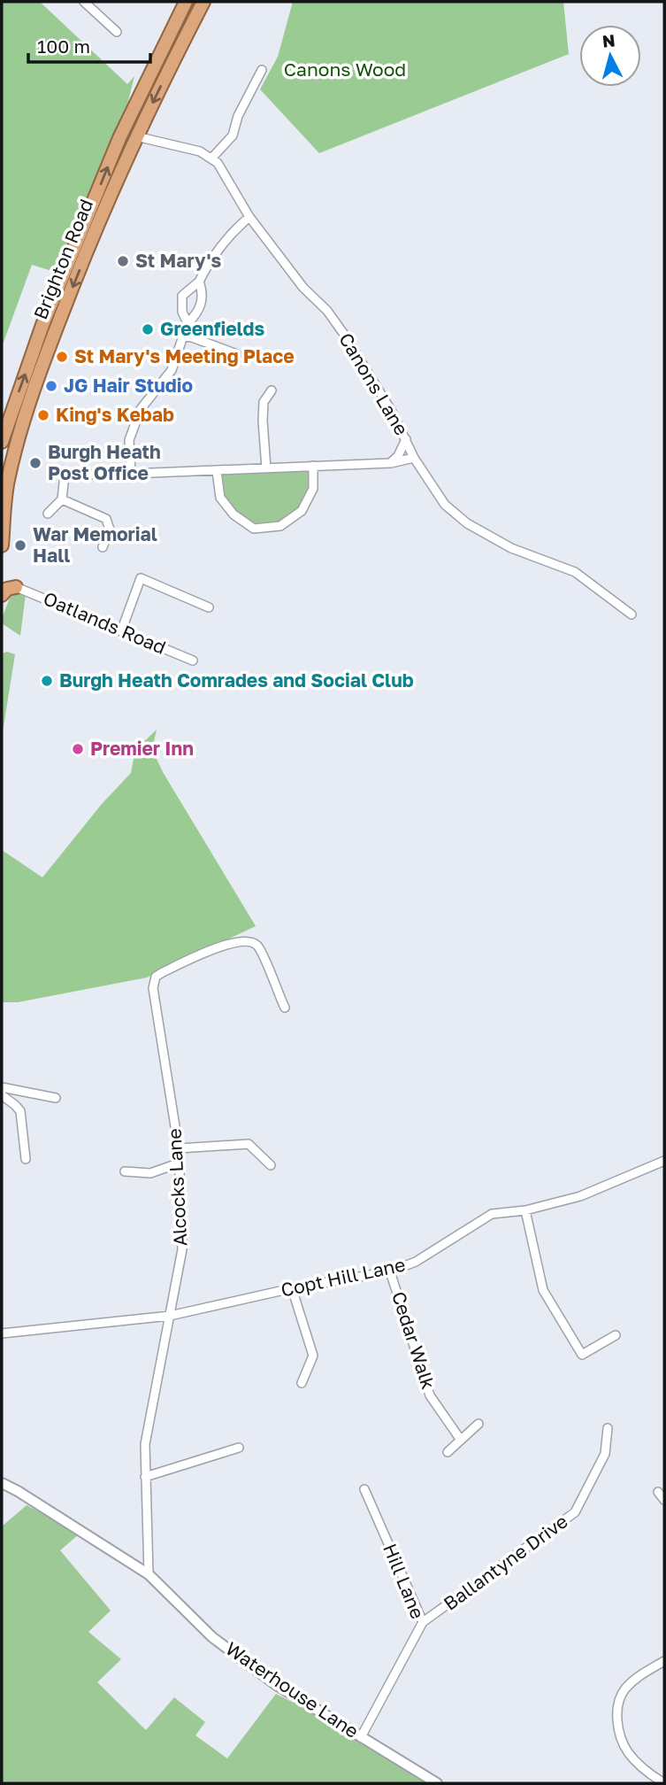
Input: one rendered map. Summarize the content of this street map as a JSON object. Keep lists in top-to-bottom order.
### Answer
{
  "streets": {
    "highway": ["Brighton Road"],
    "street": [
      "Canons Lane",
      "Oatlands Road",
      "Alcocks Lane",
      "Copt Hill Lane",
      "Cedar Walk",
      "Ballantyne Drive",
      "Hill Lane",
      "Waterhouse Lane"
    ]
  },
  "crossings": [
    ["Alcocks Lane", "Copt Hill Lane"],
    ["Alcocks Lane", "Waterhouse Lane"],
    ["Copt Hill Lane", "Cedar Walk"],
    ["Ballantyne Drive", "Hill Lane"],
    ["Hill Lane", "Waterhouse Lane"]
  ],
  "parks": ["Canons Wood"],
  "places": [
    "St Mary's",
    "Greenfields",
    "St Mary's Meeting Place",
    "JG Hair Studio",
    "King's Kebab",
    "Burgh Heath Post Office",
    "War Memorial Hall",
    "Burgh Heath Comrades and Social Club",
    "Premier Inn"
  ],
  "scale_bar": "100 m",
  "north": "top"
}
